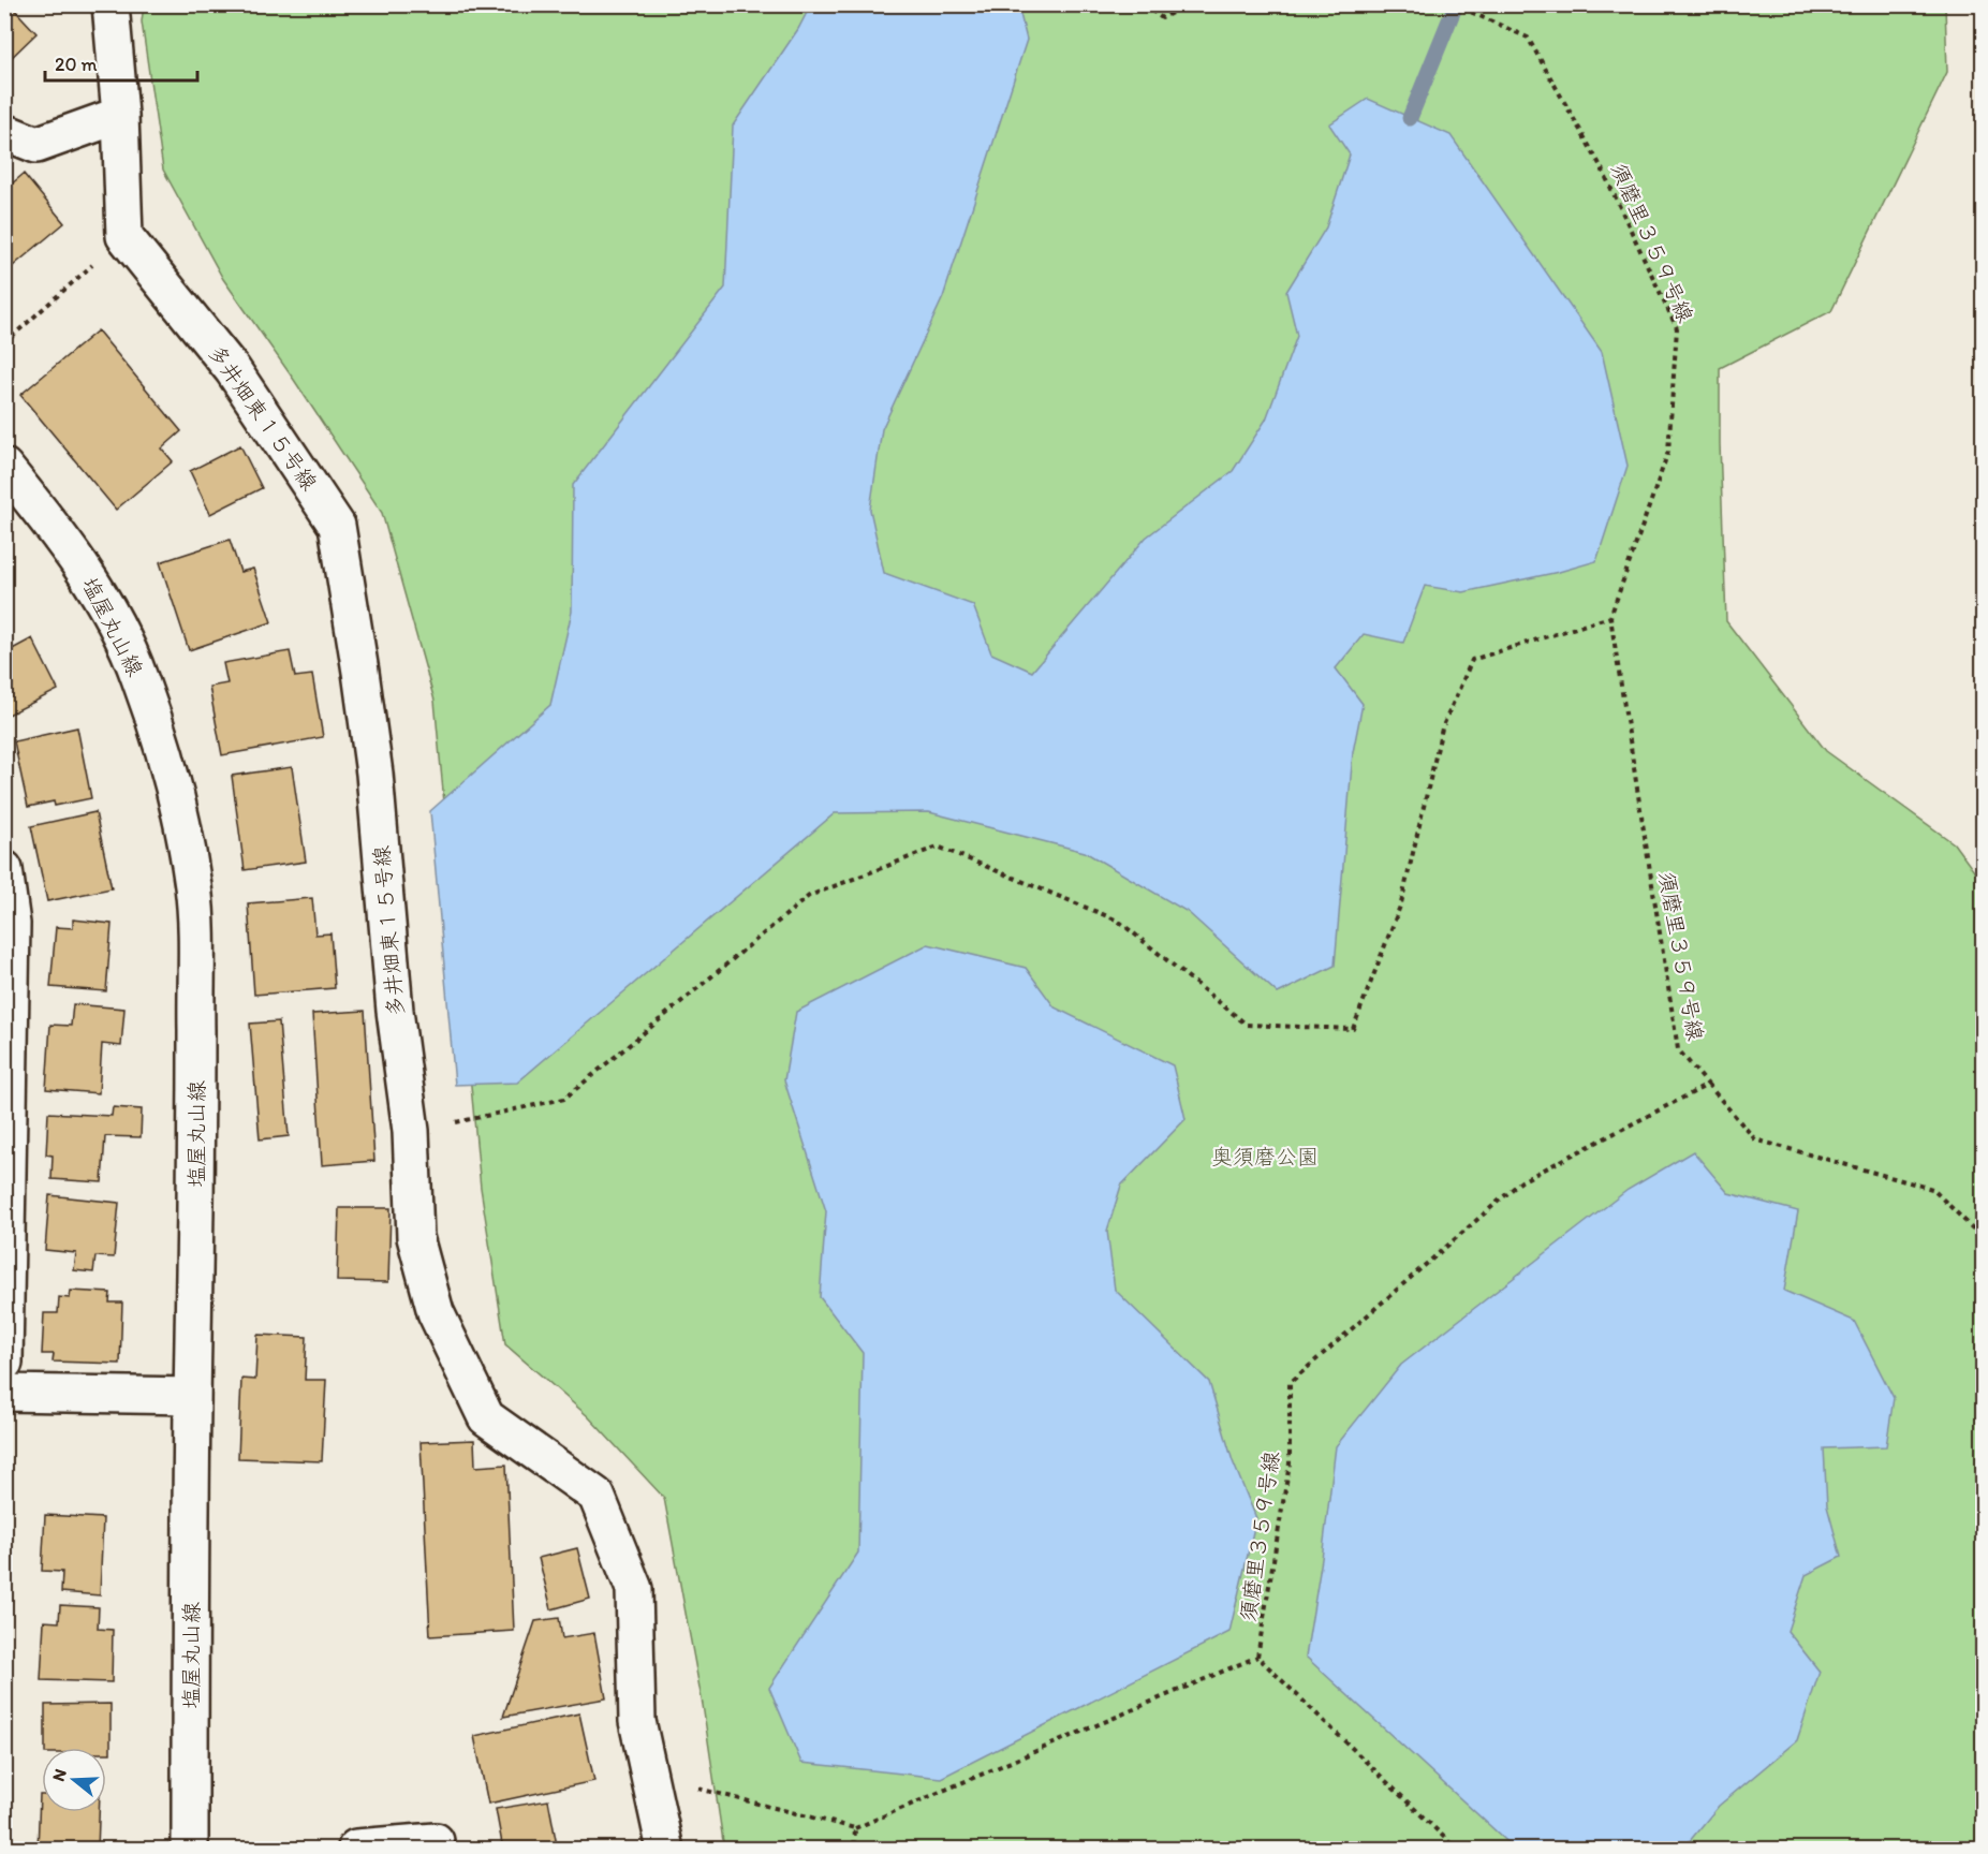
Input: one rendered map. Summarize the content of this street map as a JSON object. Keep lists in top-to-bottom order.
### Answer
{
  "streets": {
    "street": ["多井畑東１５号線", "塩屋丸山線"],
    "path": ["須磨里３５９号線"]
  },
  "parks": ["奥須磨公園"],
  "scale_bar": "20 m",
  "north": "left"
}
